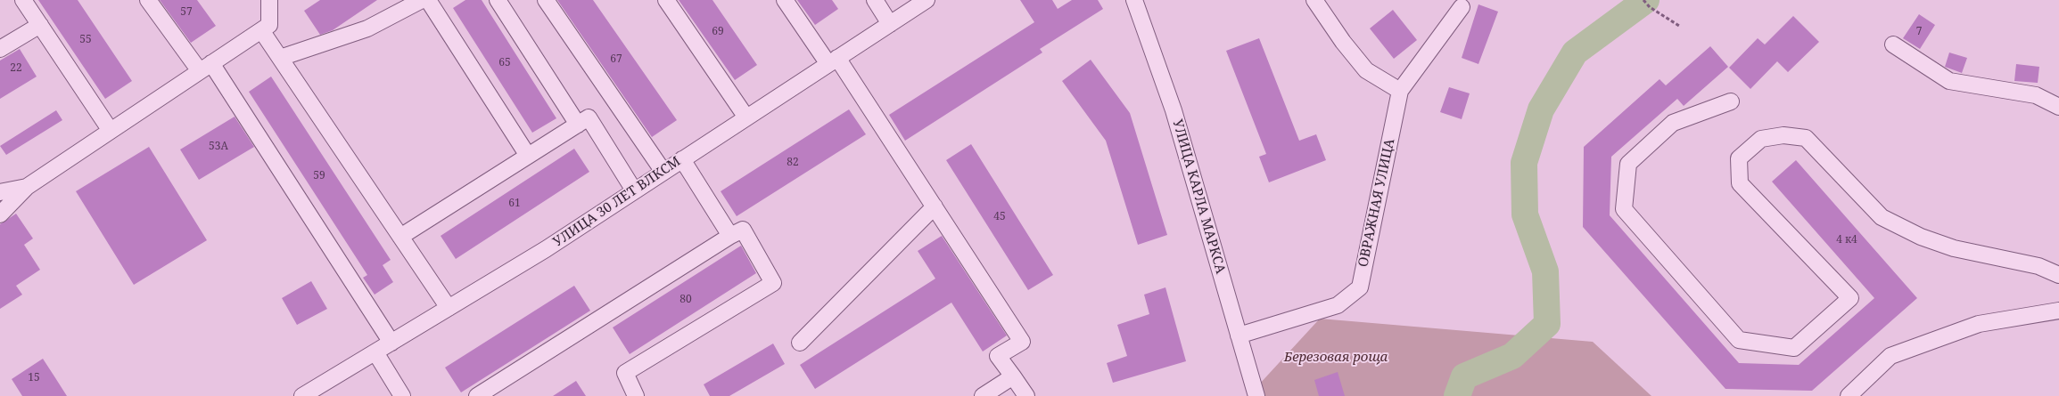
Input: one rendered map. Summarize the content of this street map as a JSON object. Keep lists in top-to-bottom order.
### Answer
{
  "streets": {
    "street": ["УЛИЦА КАРЛА МАРКСА", "УЛИЦА 30 ЛЕТ ВЛКСМ", "ОВРАЖНАЯ УЛИЦА"]
  },
  "crossings": [
    ["УЛИЦА КАРЛА МАРКСА", "ОВРАЖНАЯ УЛИЦА"]
  ],
  "parks": ["Березовая роща"],
  "house_numbers": [
    "57",
    "69",
    "7",
    "55",
    "67",
    "65",
    "22",
    "53А",
    "82",
    "59",
    "61",
    "45",
    "4 к4",
    "80",
    "15"
  ]
}
